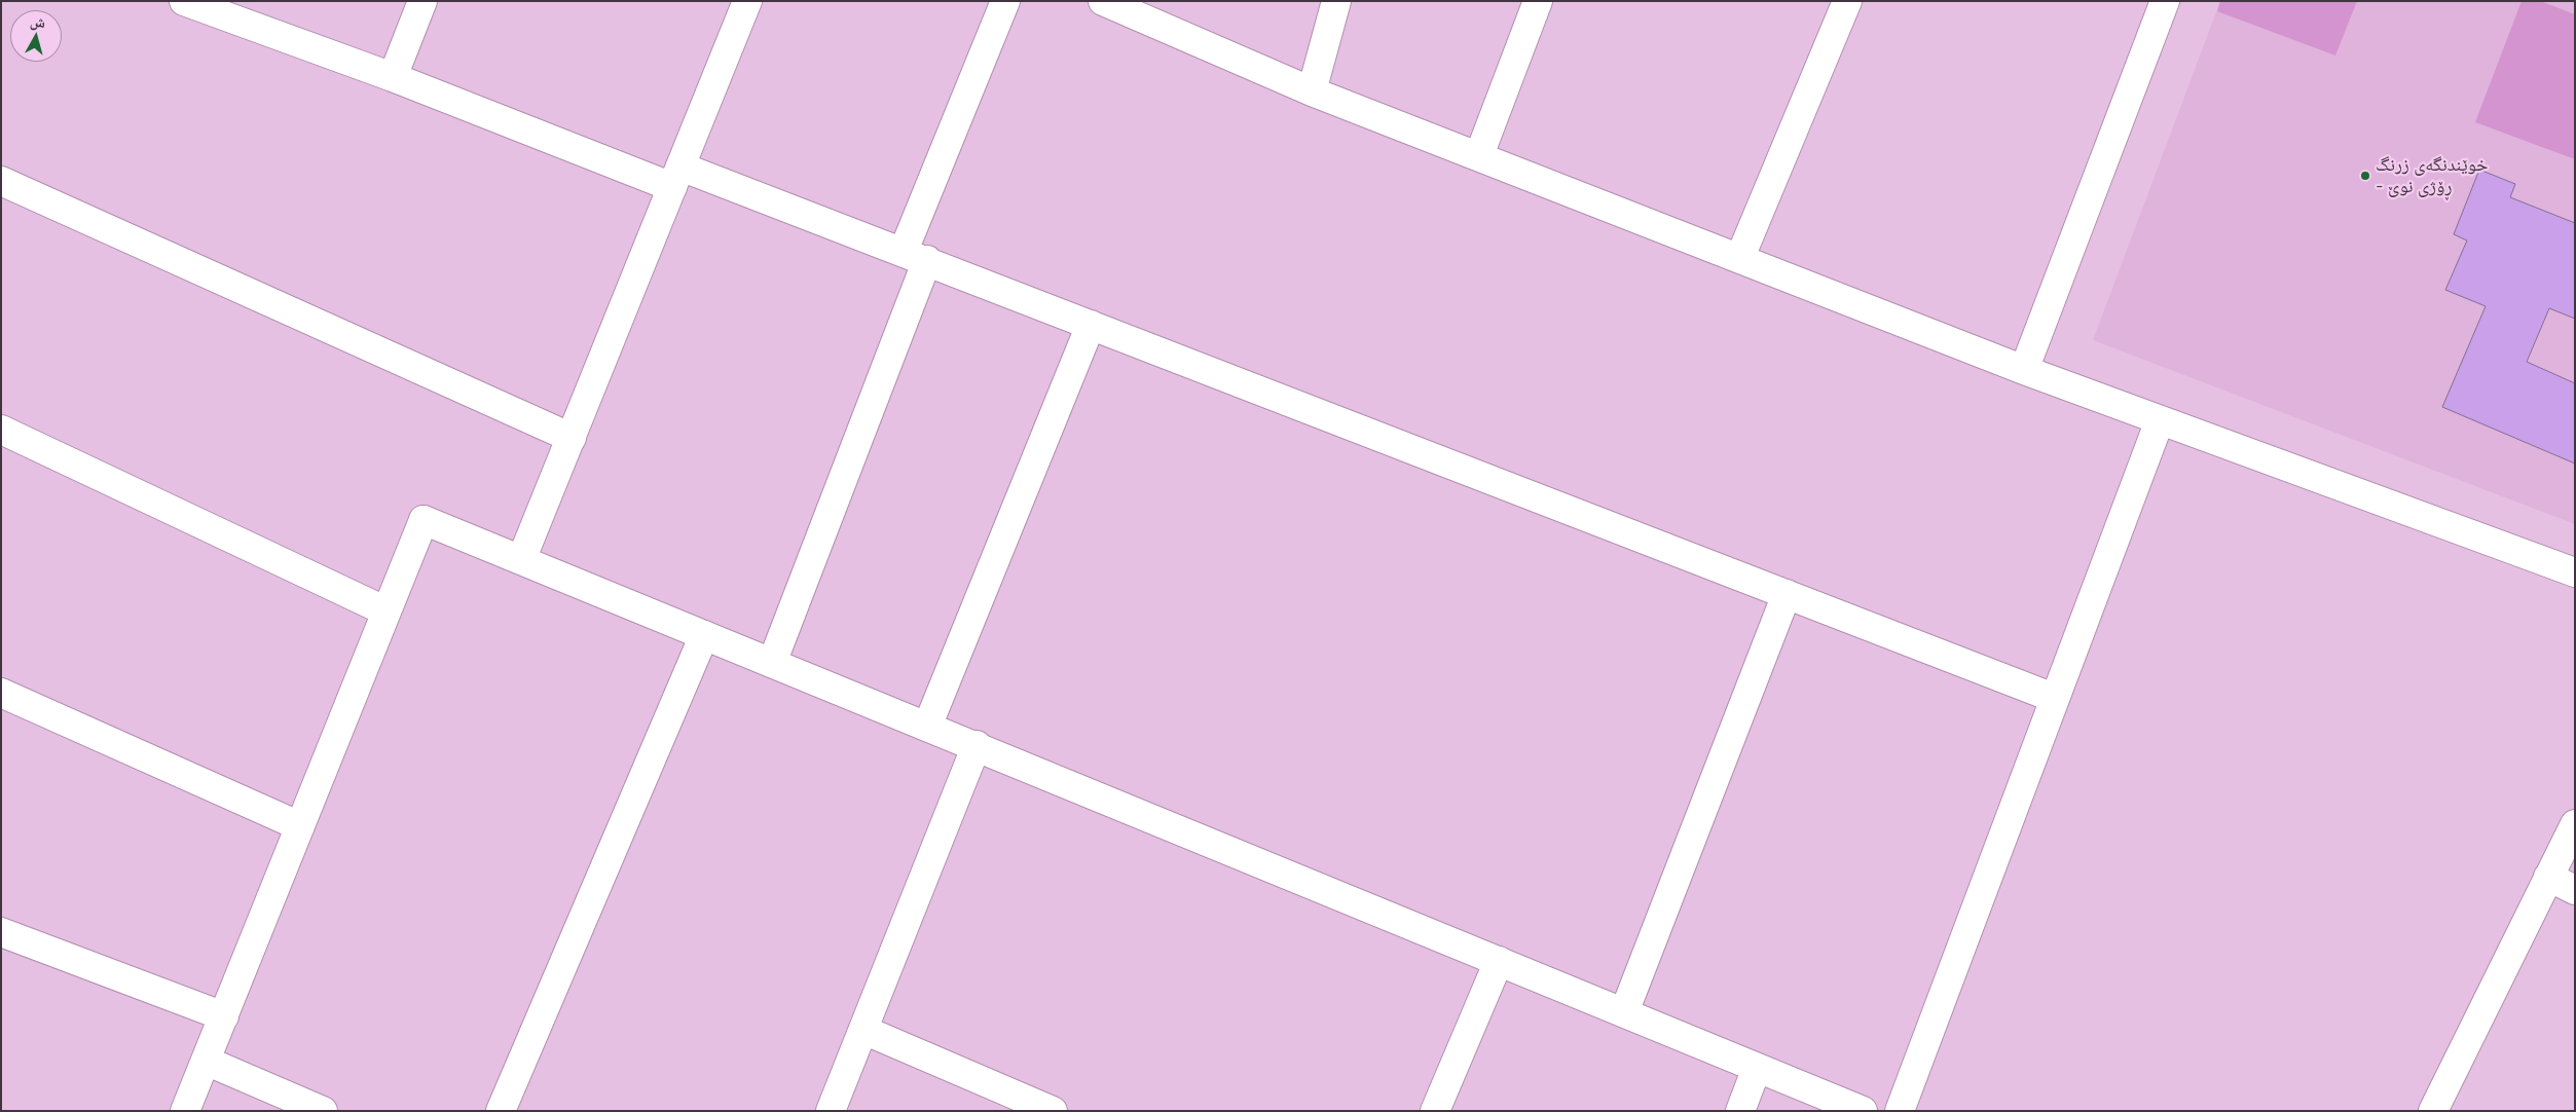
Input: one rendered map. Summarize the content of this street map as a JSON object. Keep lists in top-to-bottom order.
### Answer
{
  "places": ["خوێندنگەی زرنگ - ڕۆژی نوێ"],
  "north": "top"
}
